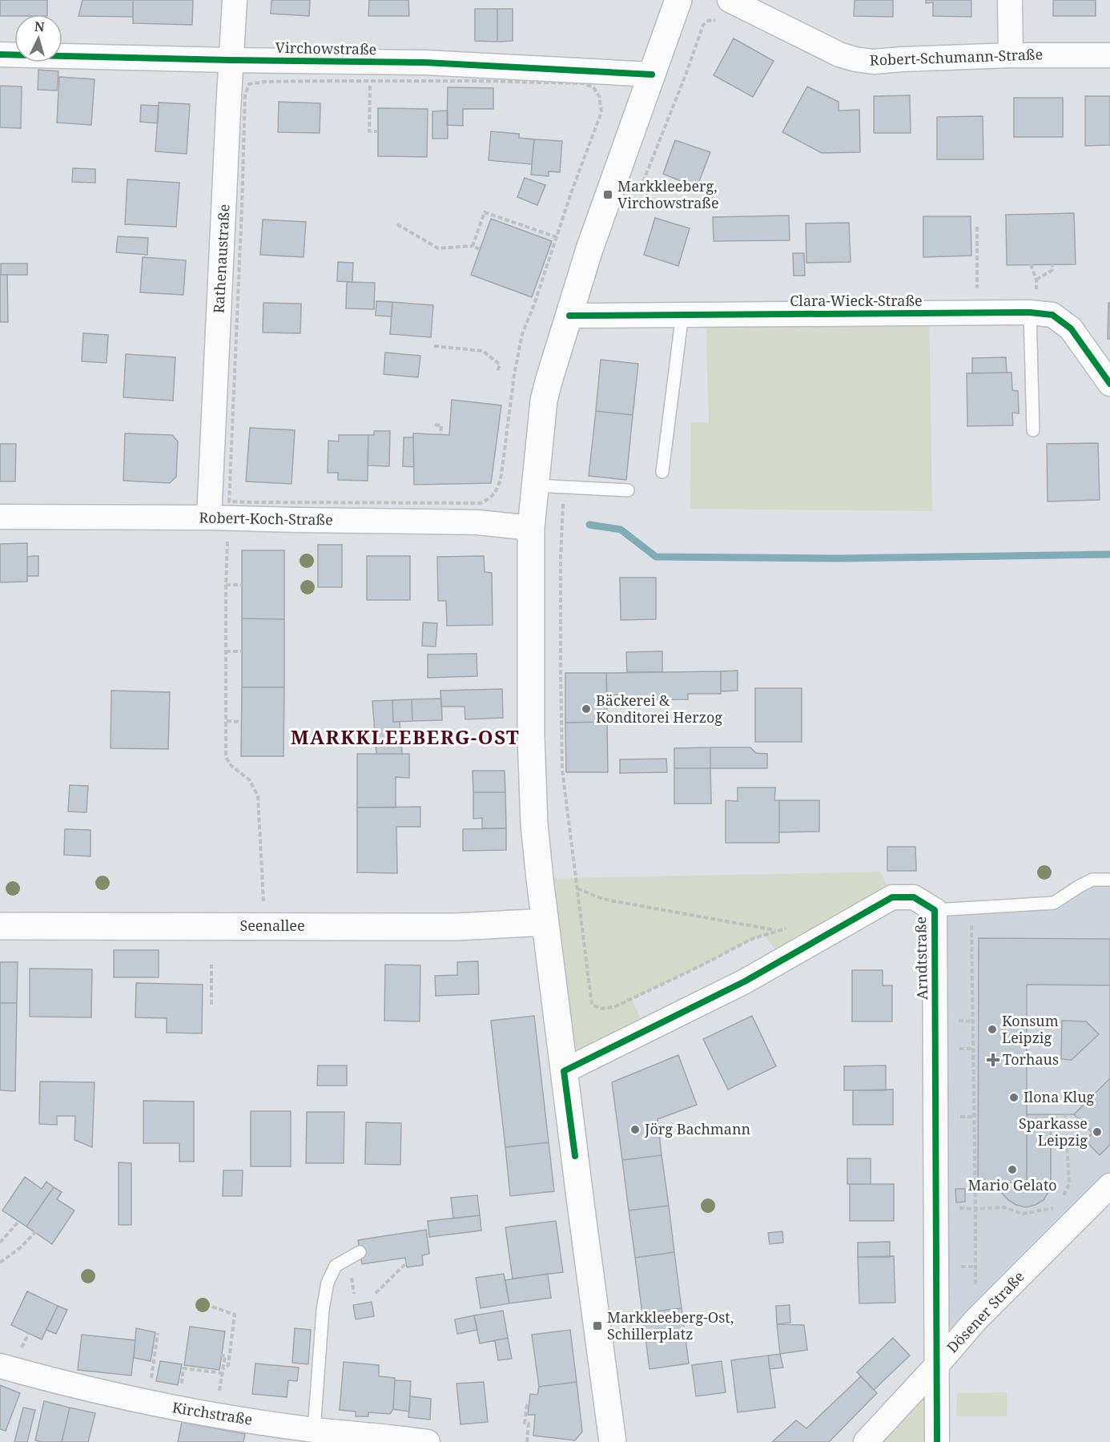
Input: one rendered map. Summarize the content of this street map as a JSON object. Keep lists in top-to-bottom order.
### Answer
{
  "streets": {
    "main road": ["Seenallee"],
    "street": [
      "Virchowstraße",
      "Robert-Schumann-Straße",
      "Rathenaustraße",
      "Clara-Wieck-Straße",
      "Robert-Koch-Straße",
      "Arndtstraße",
      "Dösener Straße",
      "Kirchstraße"
    ]
  },
  "crossings": [
    ["Virchowstraße", "Rathenaustraße"],
    ["Rathenaustraße", "Robert-Koch-Straße"],
    ["Arndtstraße", "Dösener Straße"]
  ],
  "districts": ["MARKKLEEBERG-OST"],
  "places": {
    "transit": ["Markkleeberg, Virchowstraße", "Markkleeberg-Ost, Schillerplatz"],
    "other": [
      "Bäckerei & Konditorei Herzog",
      "Konsum Leipzig",
      "Ilona Klug",
      "Jörg Bachmann",
      "Sparkasse Leipzig",
      "Mario Gelato"
    ],
    "health": ["Torhaus"]
  },
  "north": "top"
}
